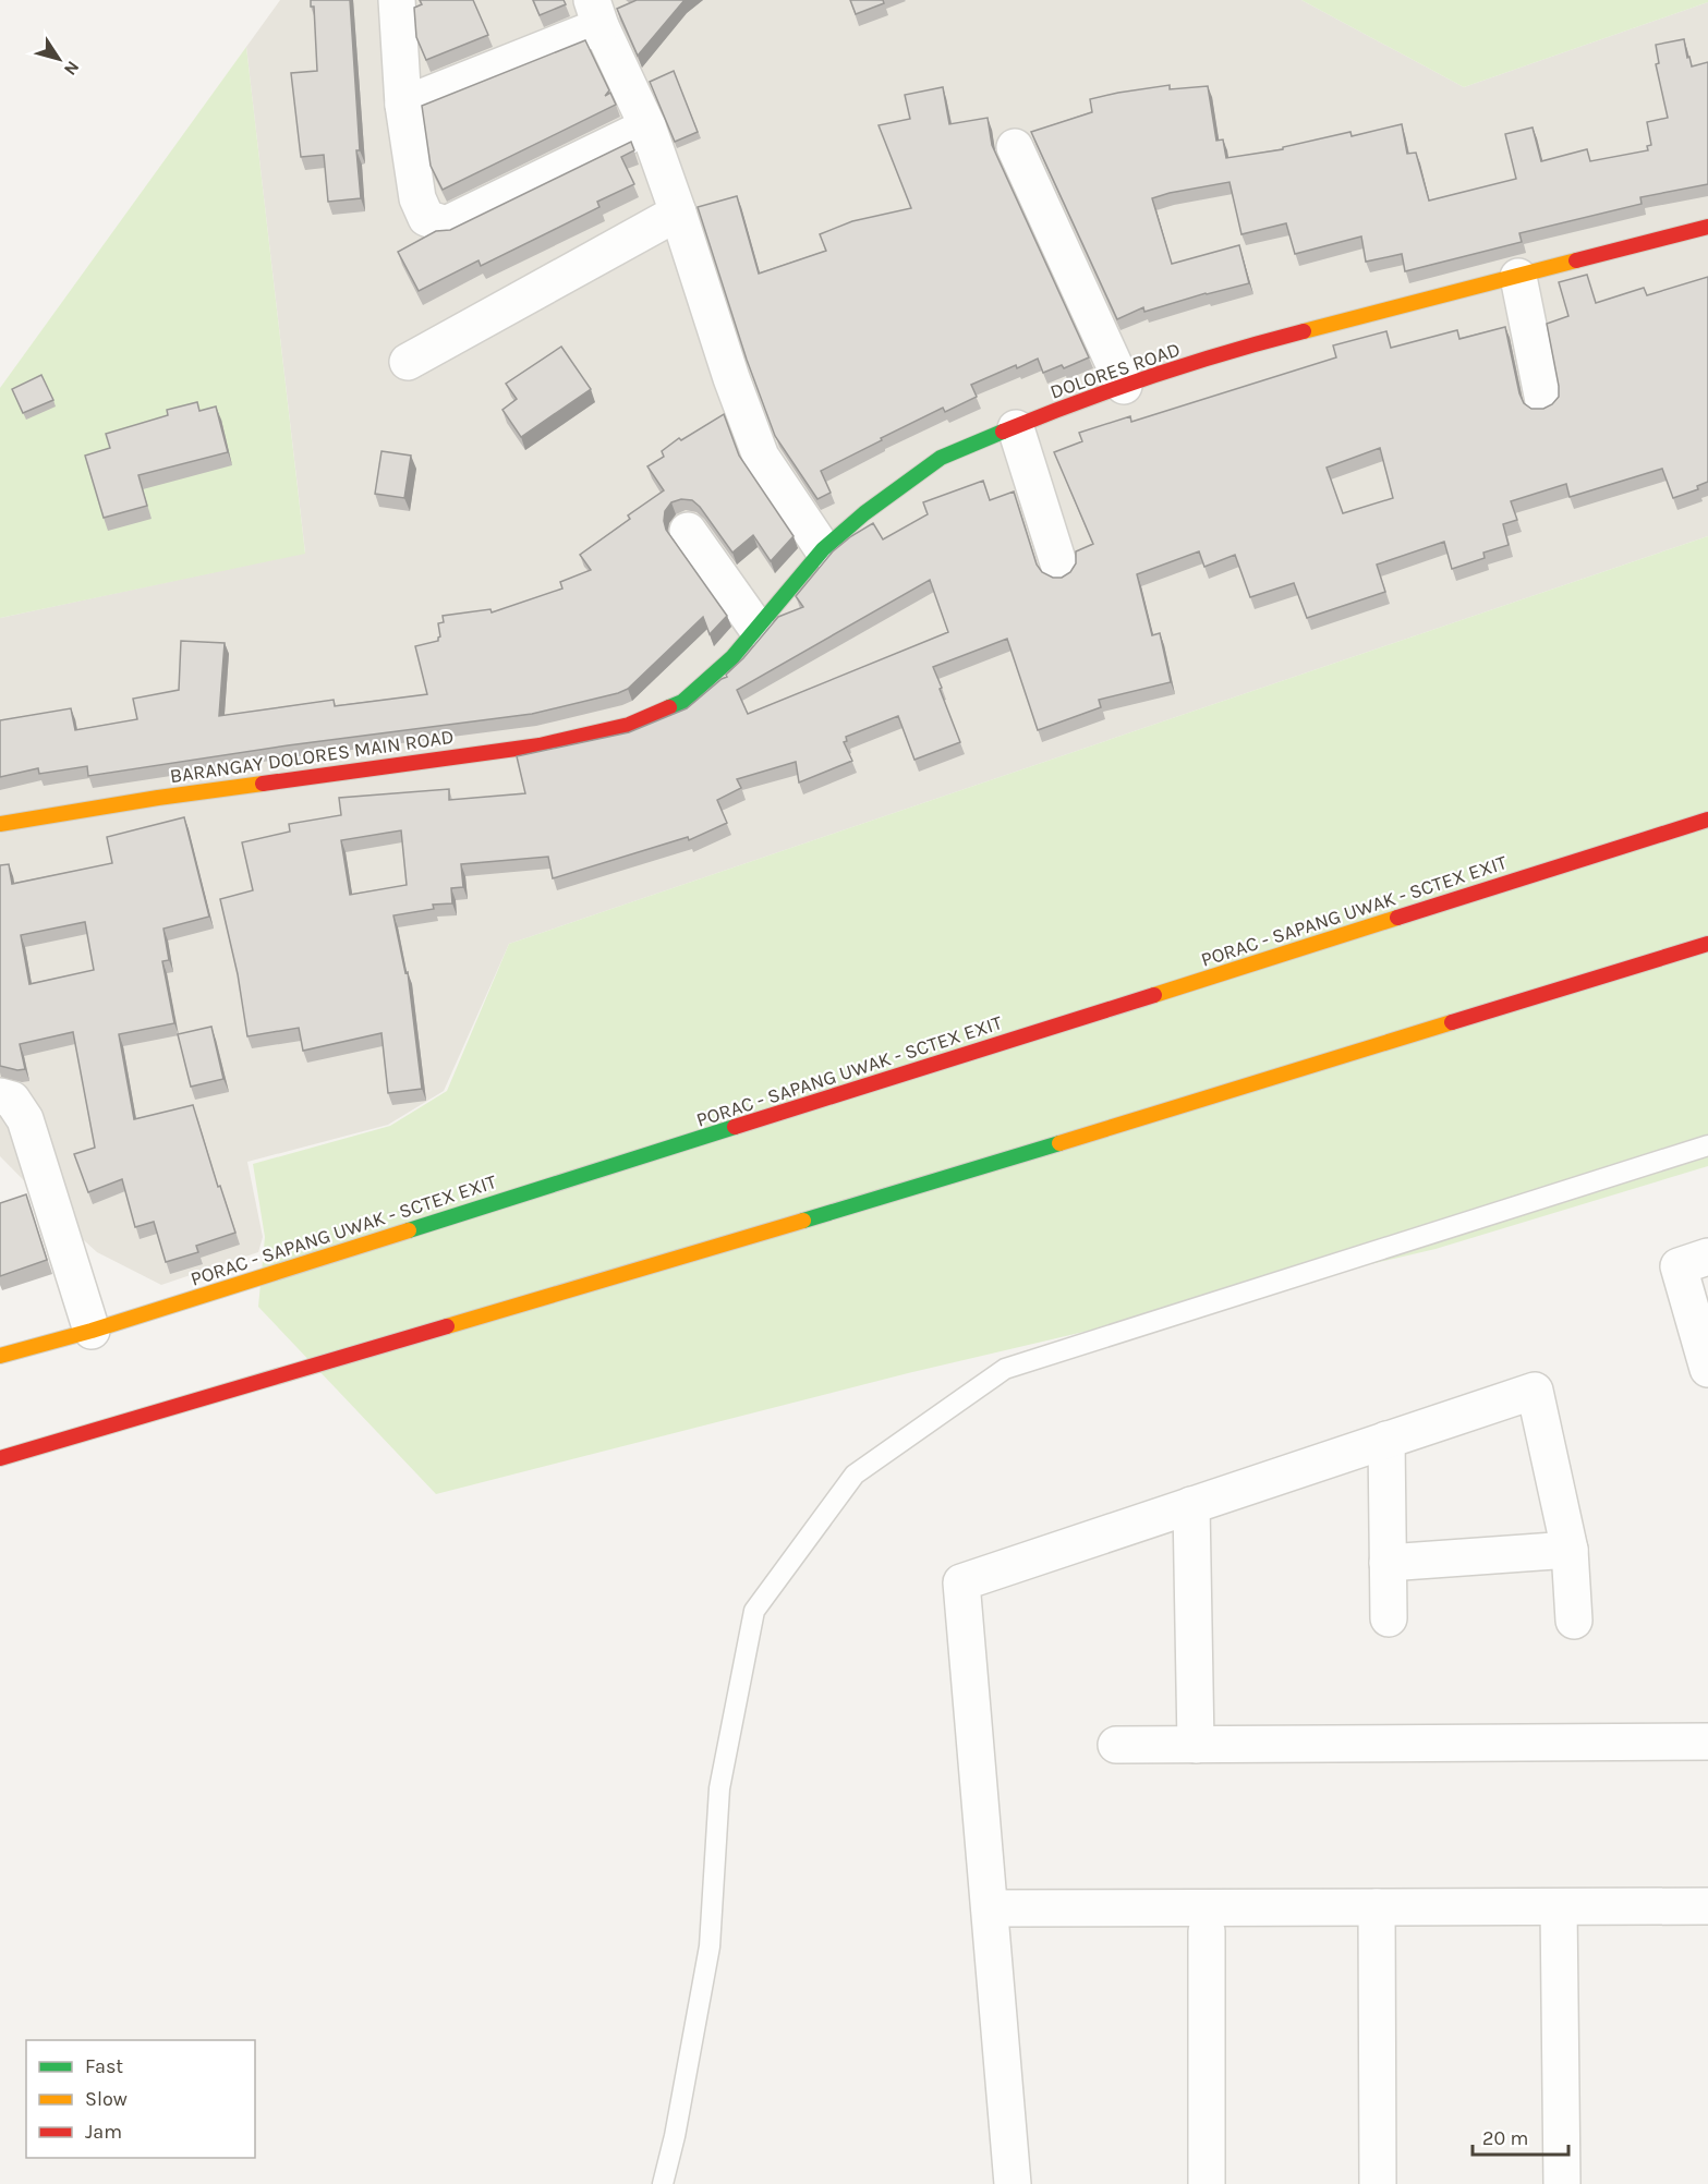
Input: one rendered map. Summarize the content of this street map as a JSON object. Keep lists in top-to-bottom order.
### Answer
{
  "streets": {
    "street": ["DOLORES ROAD", "BARANGAY DOLORES MAIN ROAD", "PORAC - SAPANG UWAK - SCTEX EXIT"]
  },
  "crossings": [
    ["DOLORES ROAD", "BARANGAY DOLORES MAIN ROAD"]
  ],
  "legend": ["Fast", "Slow", "Jam"],
  "scale_bar": "20 m",
  "north": "bottom right"
}
